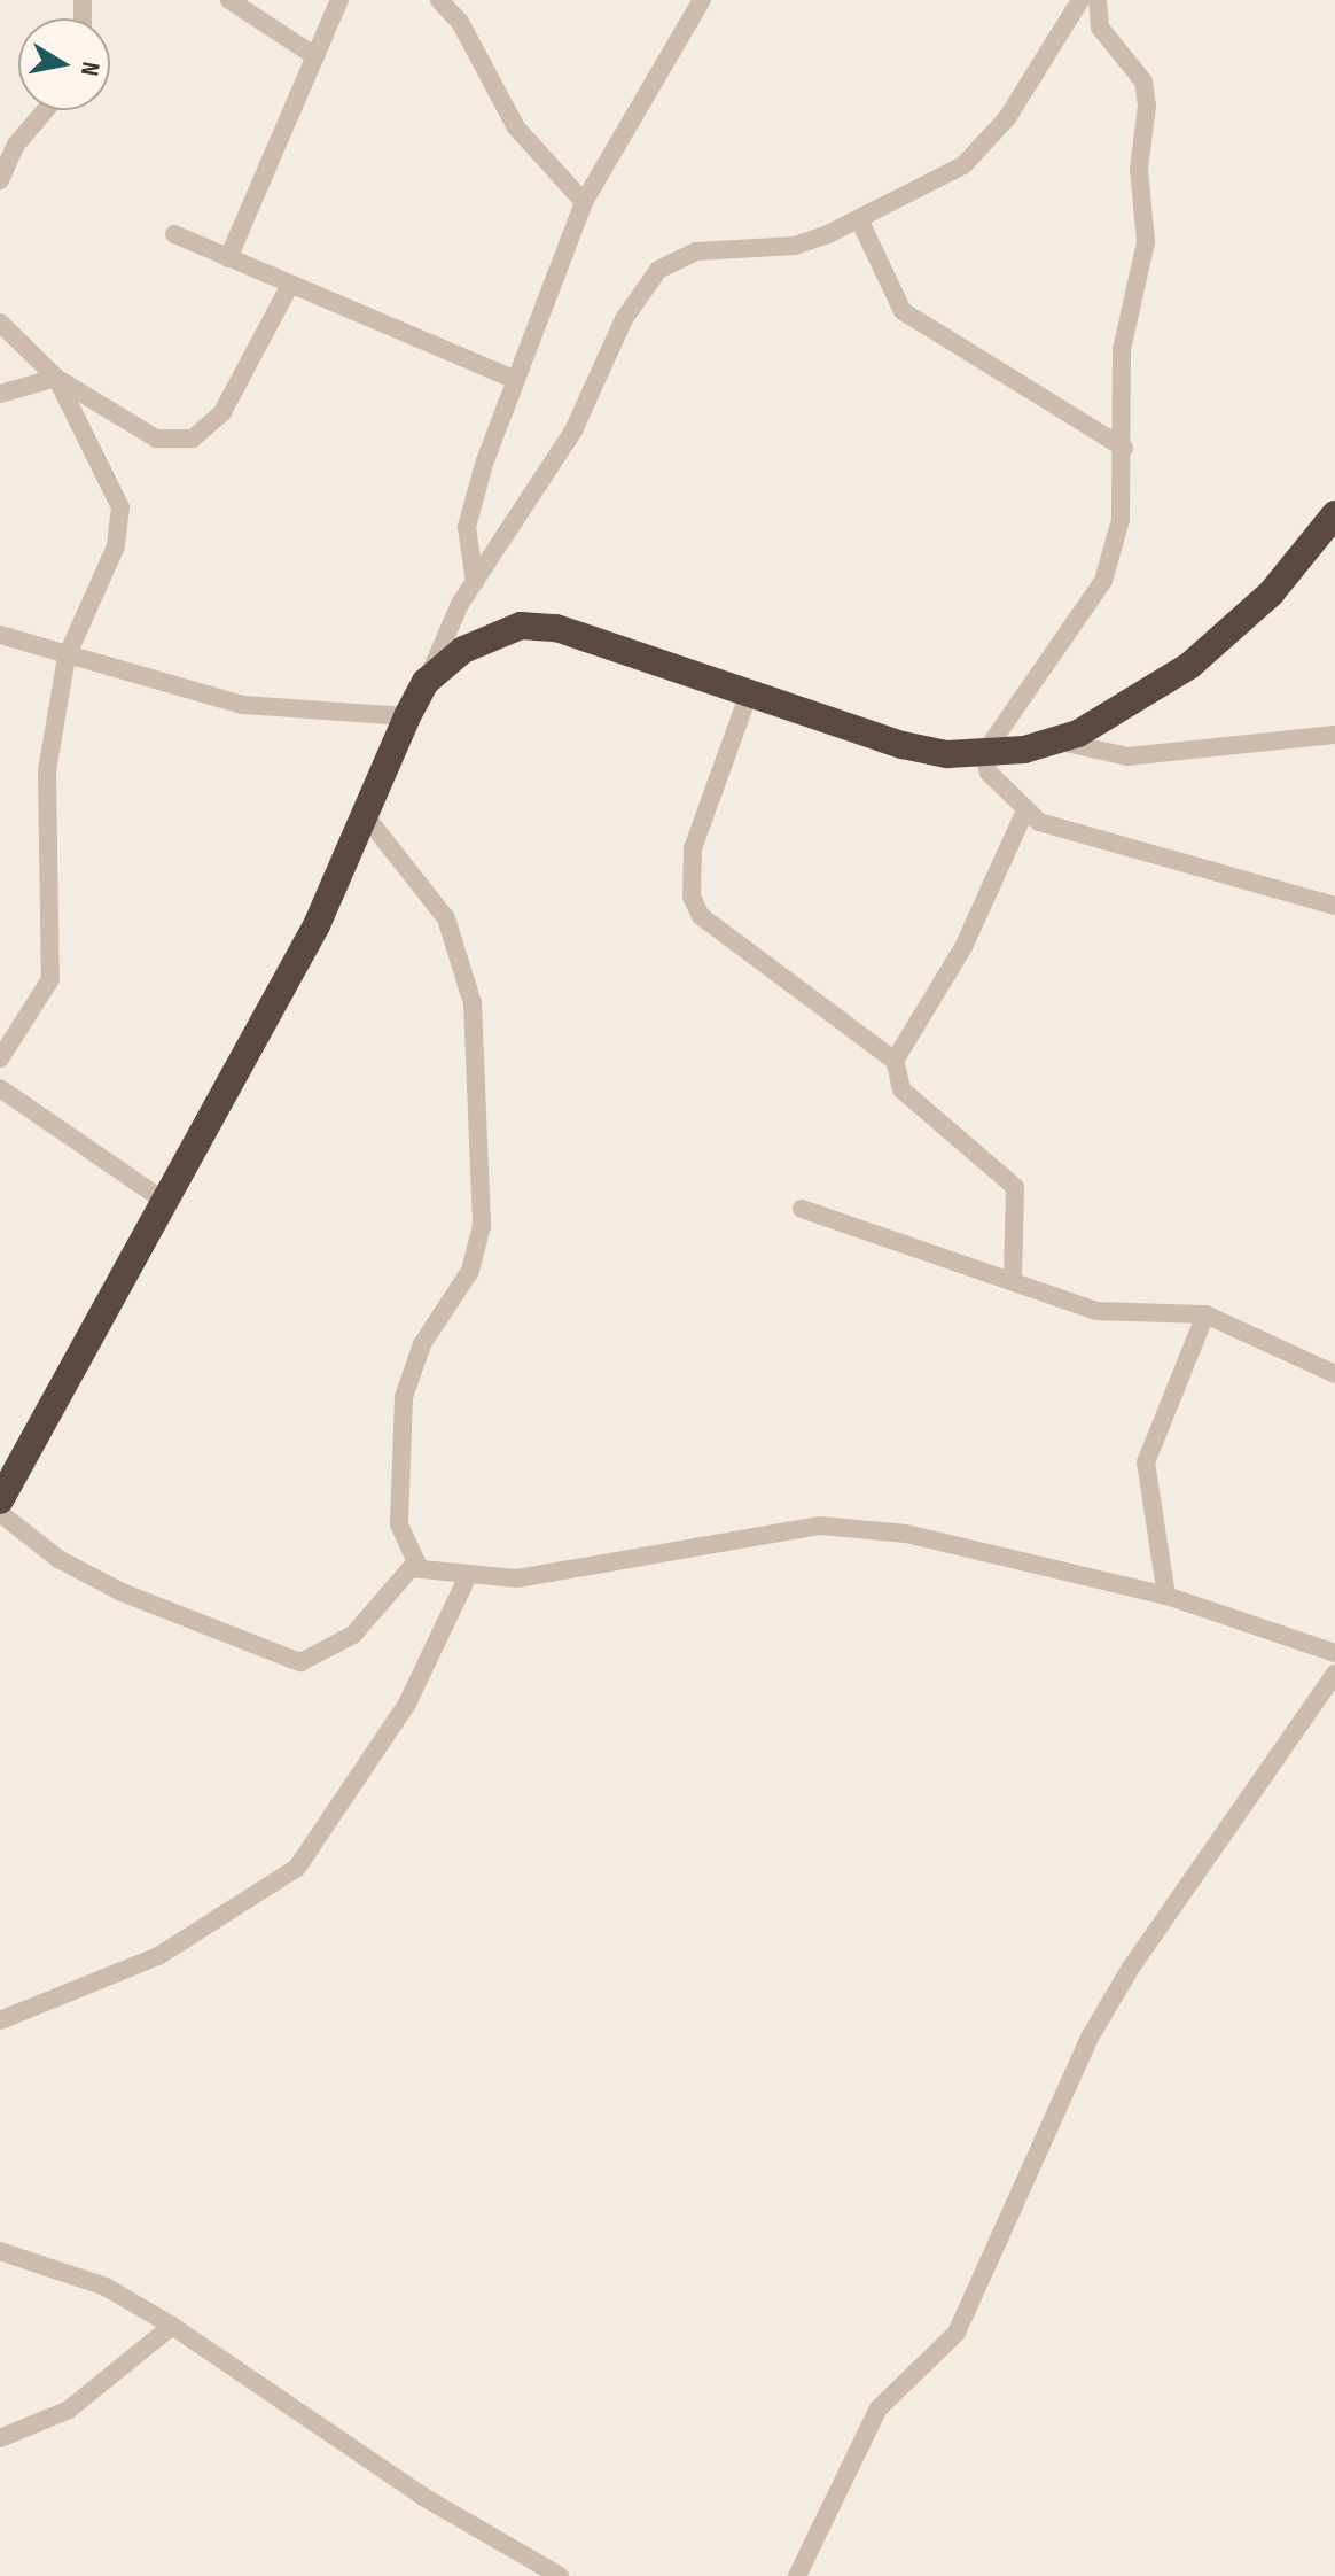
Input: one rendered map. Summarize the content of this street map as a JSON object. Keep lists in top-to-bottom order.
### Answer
{
  "north": "right"
}
